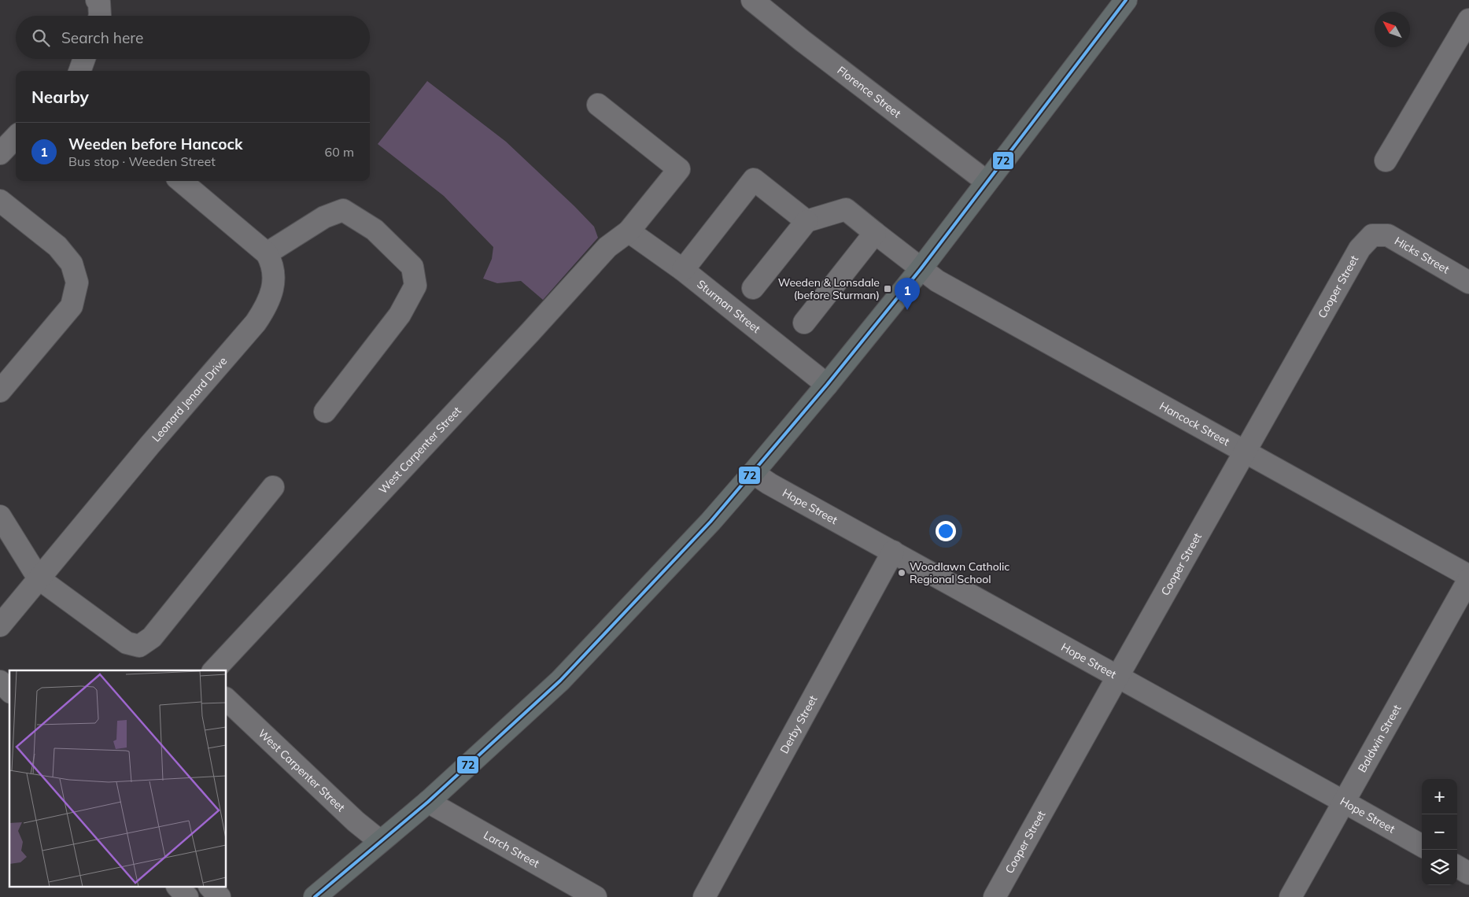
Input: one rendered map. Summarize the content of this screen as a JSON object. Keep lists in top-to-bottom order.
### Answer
{
  "streets": {
    "street": [
      "Florence Street",
      "Hicks Street",
      "Cooper Street",
      "Sturman Street",
      "Leonard Jenard Drive",
      "Hancock Street",
      "West Carpenter Street",
      "Hope Street",
      "Derby Street",
      "Baldwin Street",
      "Larch Street"
    ]
  },
  "crossings": [
    ["Hicks Street", "Cooper Street"],
    ["Cooper Street", "Hancock Street"],
    ["Cooper Street", "Hope Street"],
    ["Sturman Street", "West Carpenter Street"],
    ["Hope Street", "Derby Street"],
    ["Hope Street", "Baldwin Street"]
  ],
  "places": {
    "transit": ["Weeden & Lonsdale (before Sturman)"],
    "other": ["Woodlawn Catholic Regional School"]
  },
  "lines": ["transit line 72"],
  "north": "top left",
  "page": {
    "search": "Search here",
    "heading": "Nearby",
    "list": [
      {
        "mark": "1",
        "name": "Weeden before Hancock",
        "note": "Bus stop · Weeden Street",
        "value": "60 m"
      }
    ],
    "pins": "1",
    "map_buttons": ["+", "−"]
  }
}
